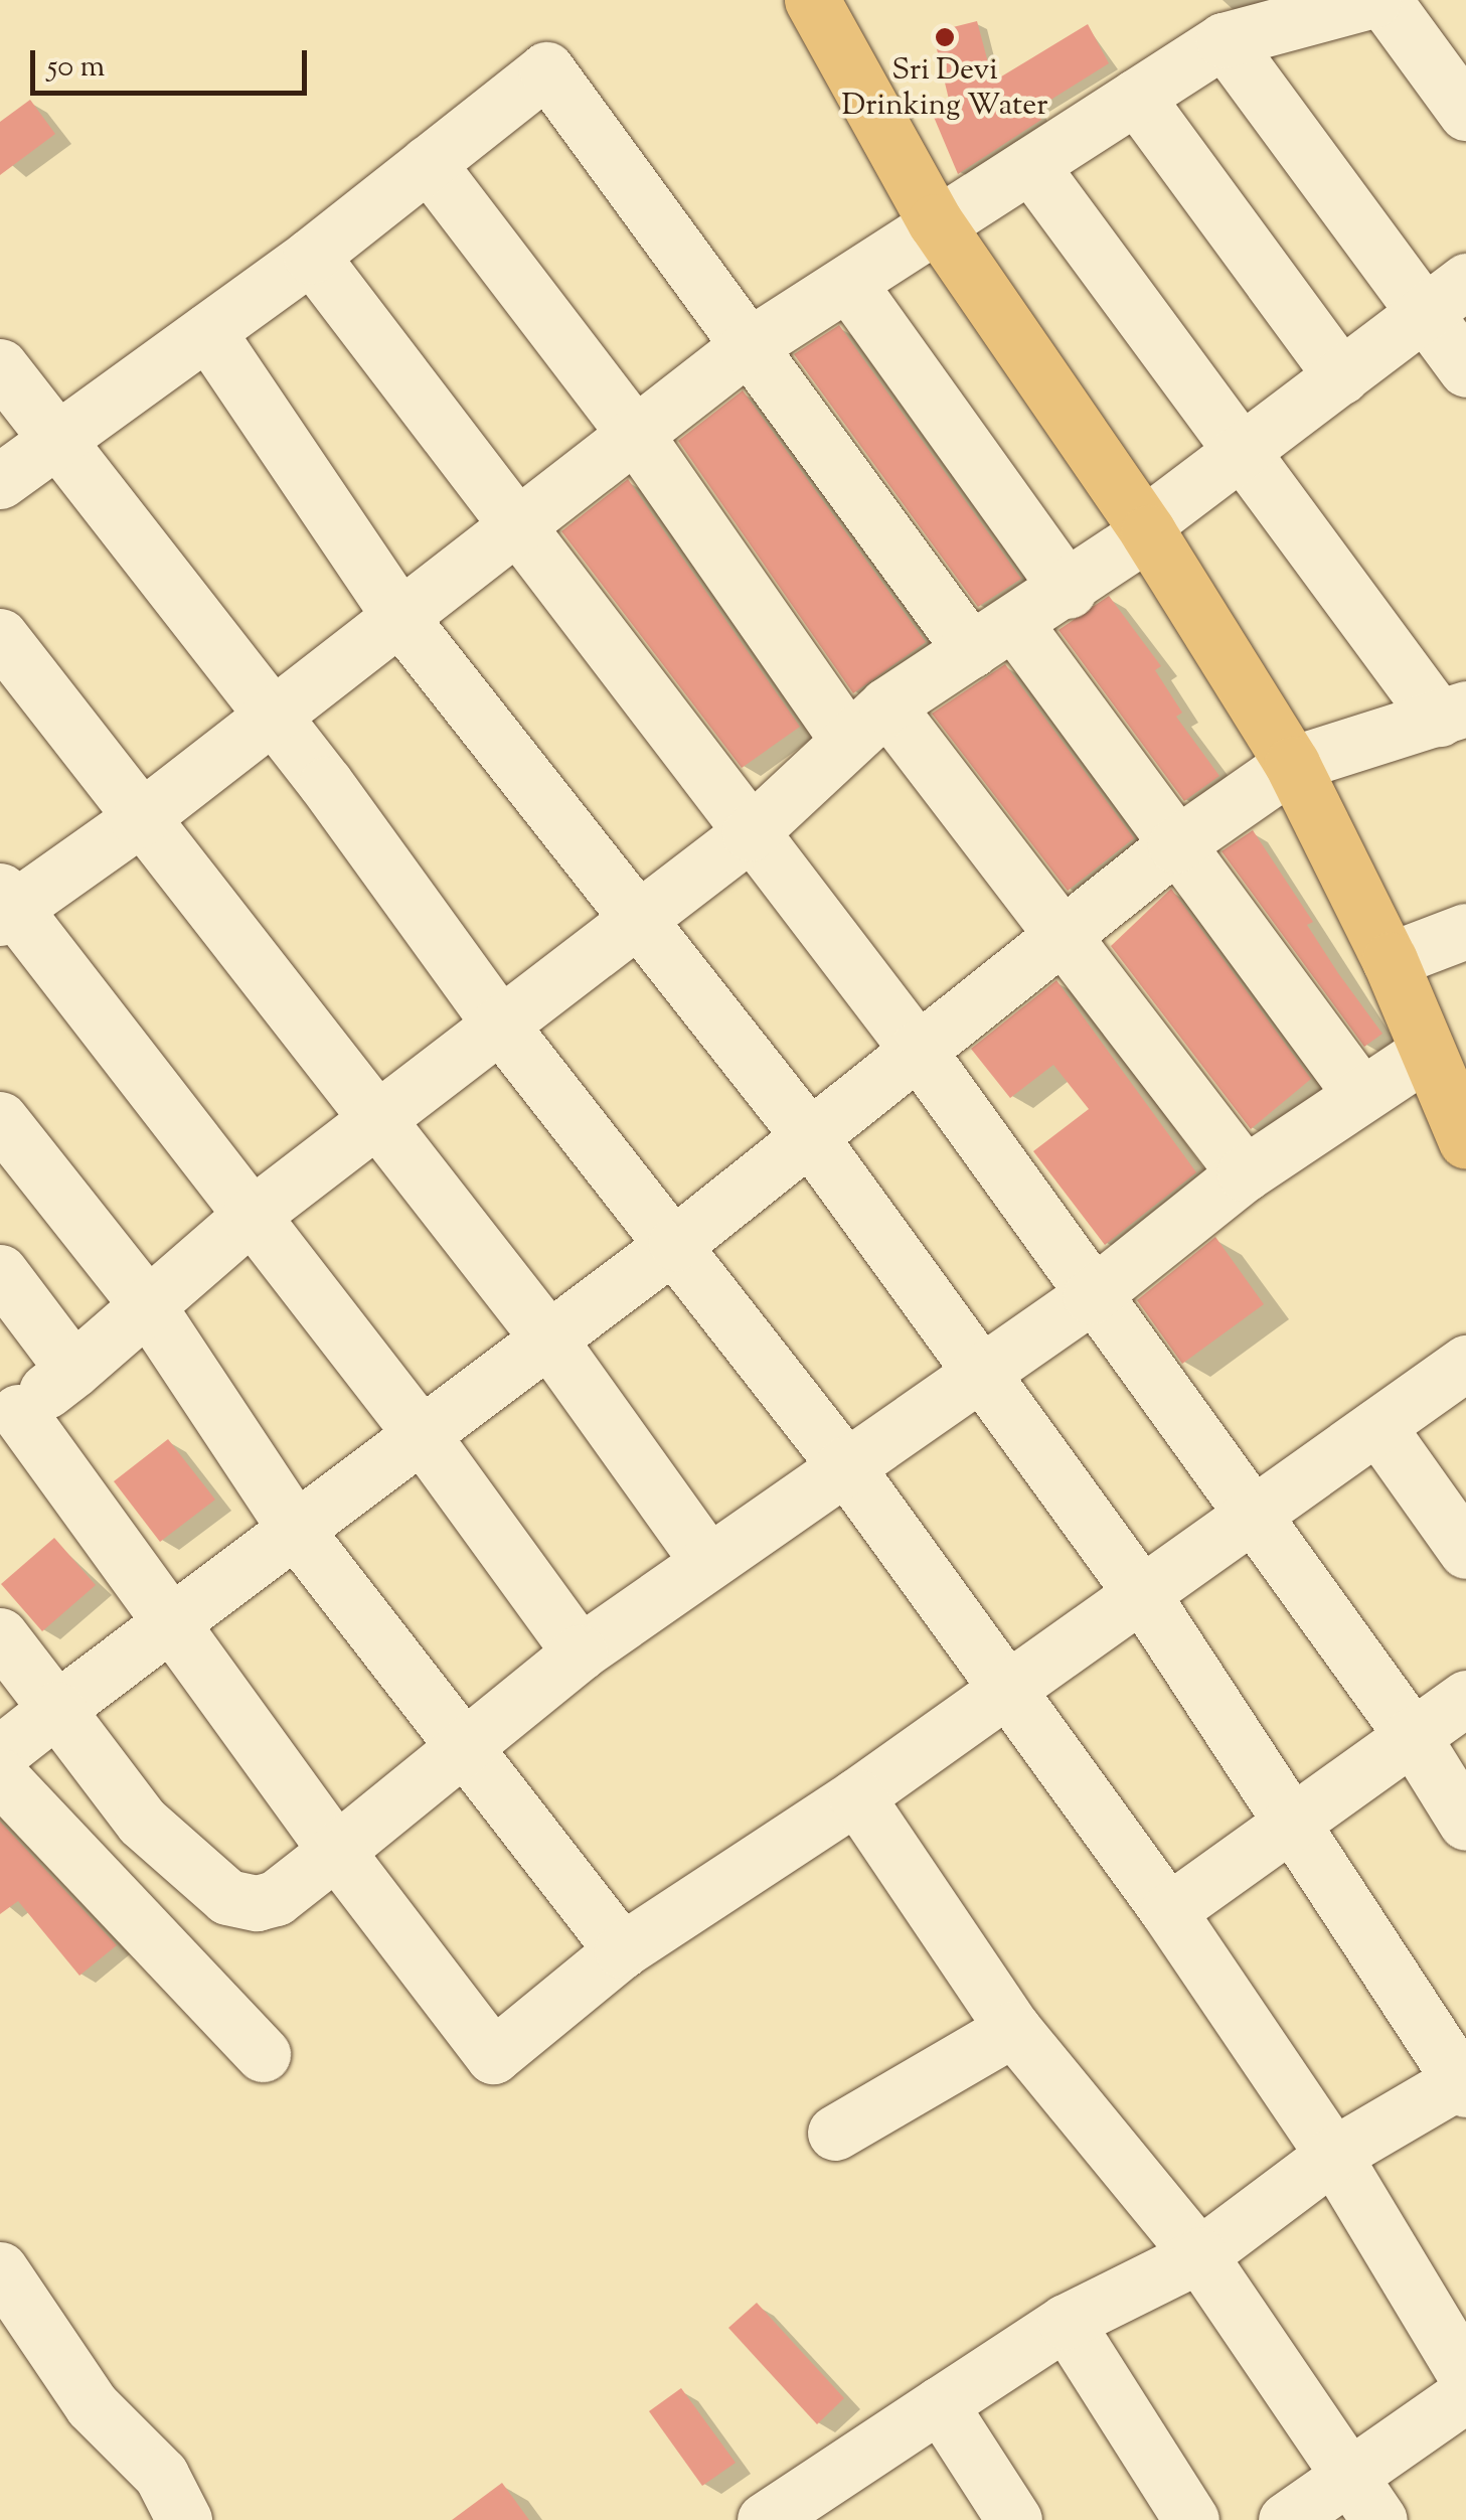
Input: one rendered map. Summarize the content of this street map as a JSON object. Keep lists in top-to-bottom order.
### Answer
{
  "places": ["Sri Devi Drinking Water"],
  "scale_bar": "50 m"
}
